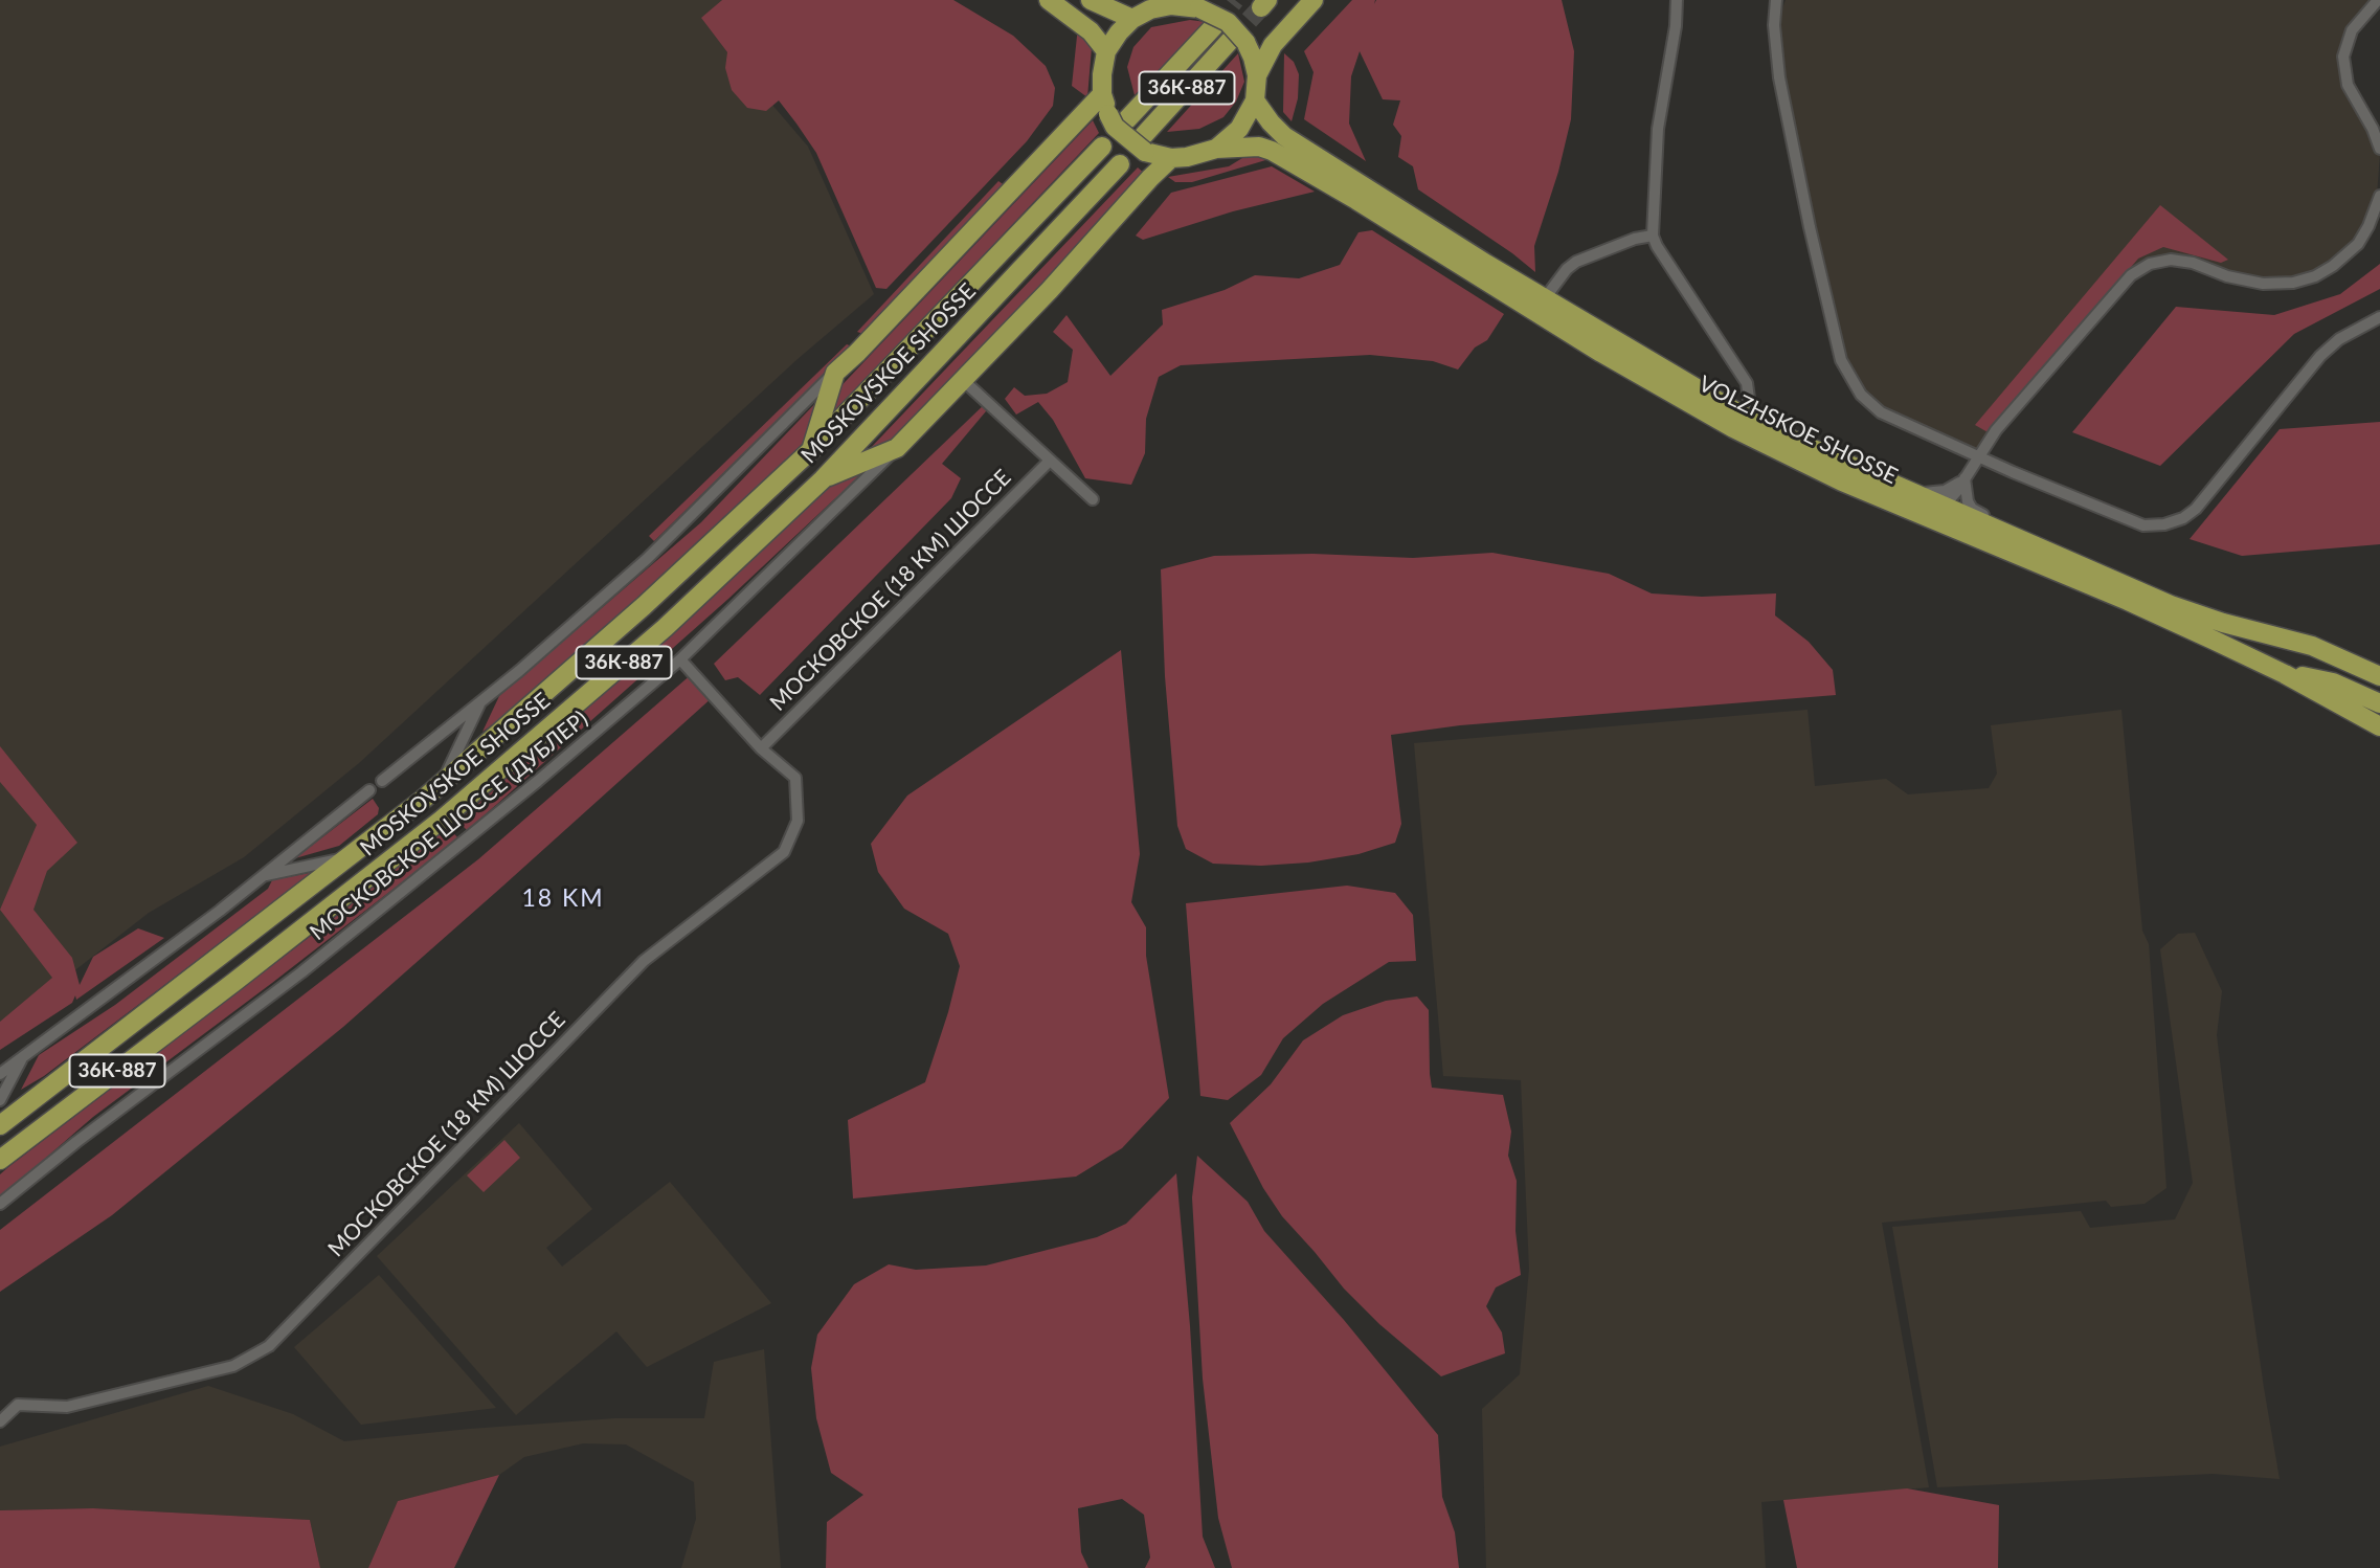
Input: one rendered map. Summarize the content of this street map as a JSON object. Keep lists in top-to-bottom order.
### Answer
{
  "streets": {
    "main road": ["36К-887", "MOSKOVSKOE SHOSSE", "VOLZHSKOE SHOSSE"],
    "street": ["МОСКОВСКОЕ (18 КМ) ШОССЕ", "МОСКОВСКОЕ ШОССЕ (ДУБЛЕР)"]
  },
  "crossings": [
    ["МОСКОВСКОЕ (18 КМ) ШОССЕ", "МОСКОВСКОЕ ШОССЕ (ДУБЛЕР)"]
  ],
  "districts": ["18 KM"]
}
